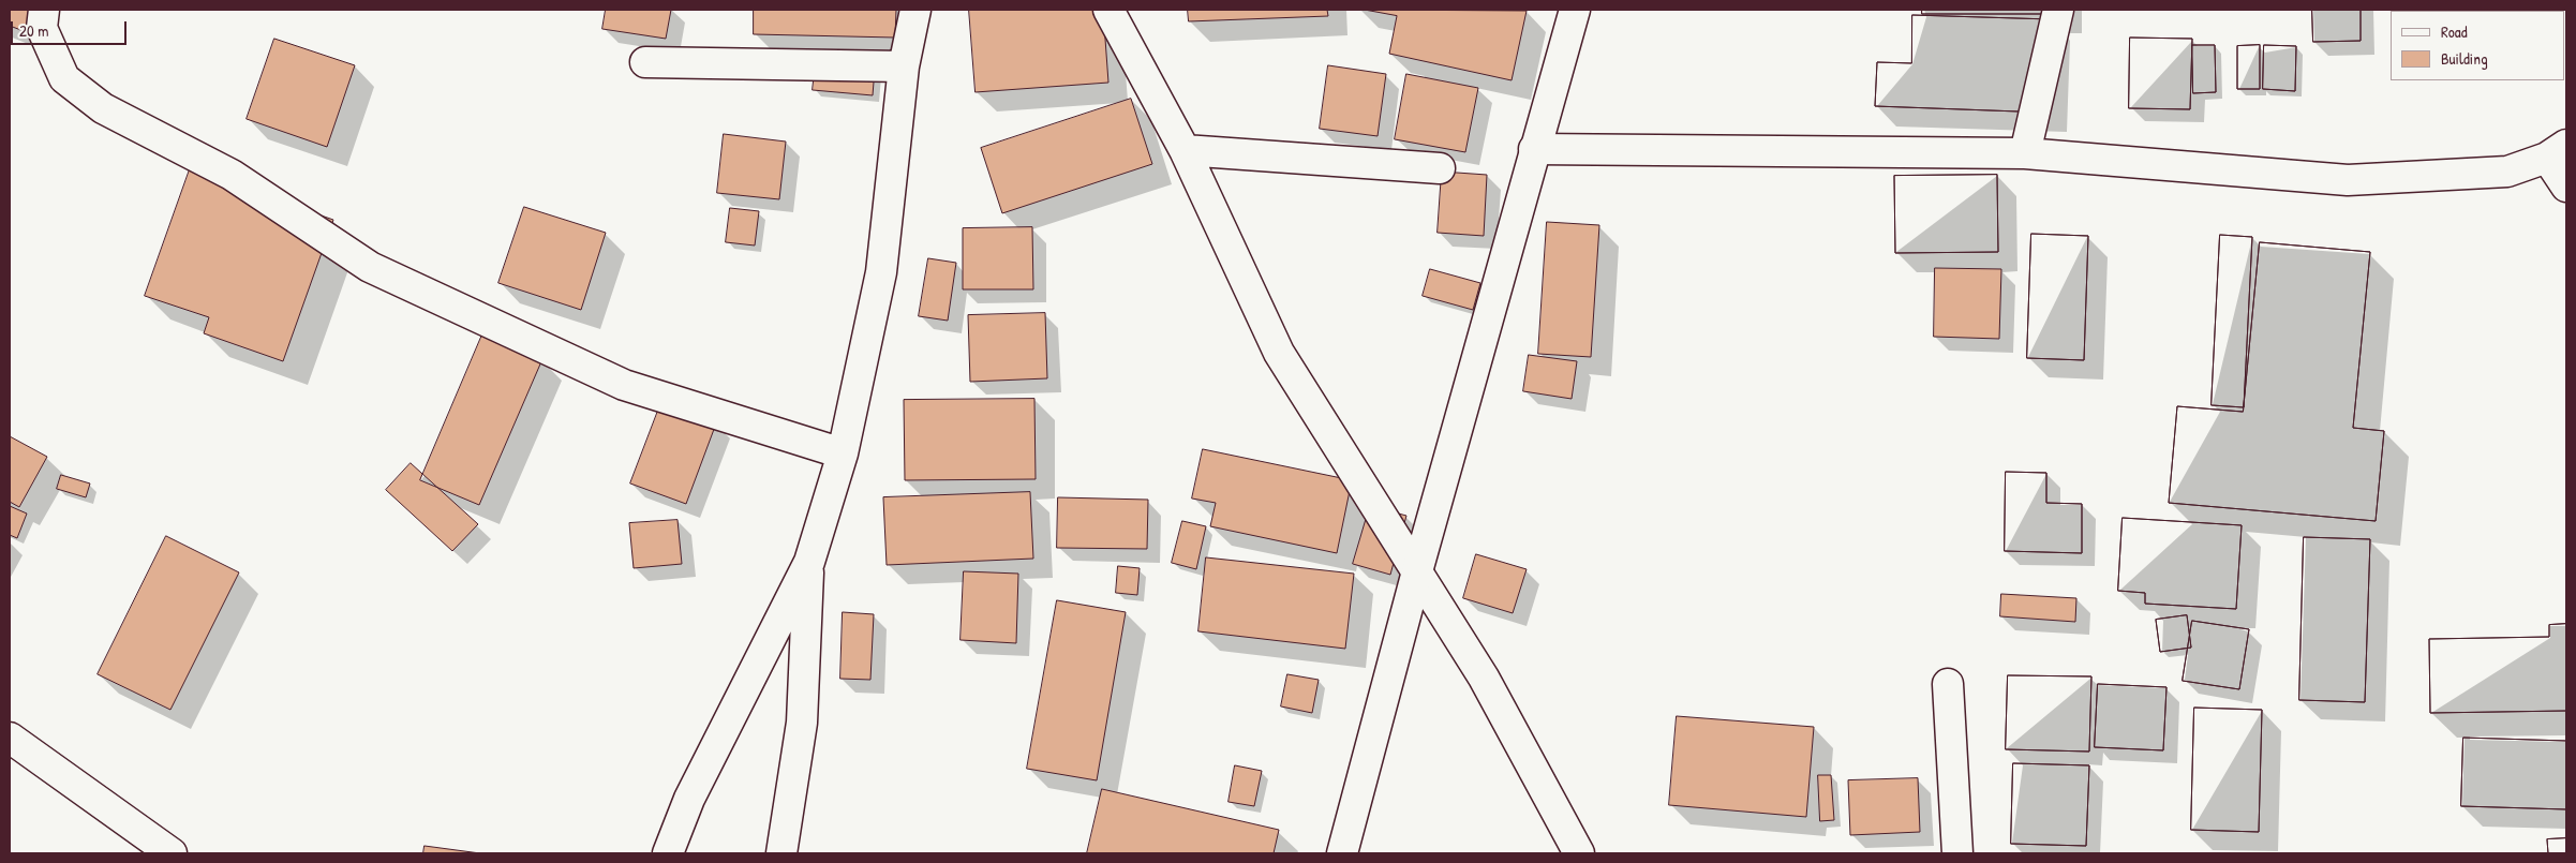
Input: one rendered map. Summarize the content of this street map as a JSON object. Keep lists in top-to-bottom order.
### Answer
{
  "legend": ["Road", "Building"],
  "scale_bar": "20 m"
}
